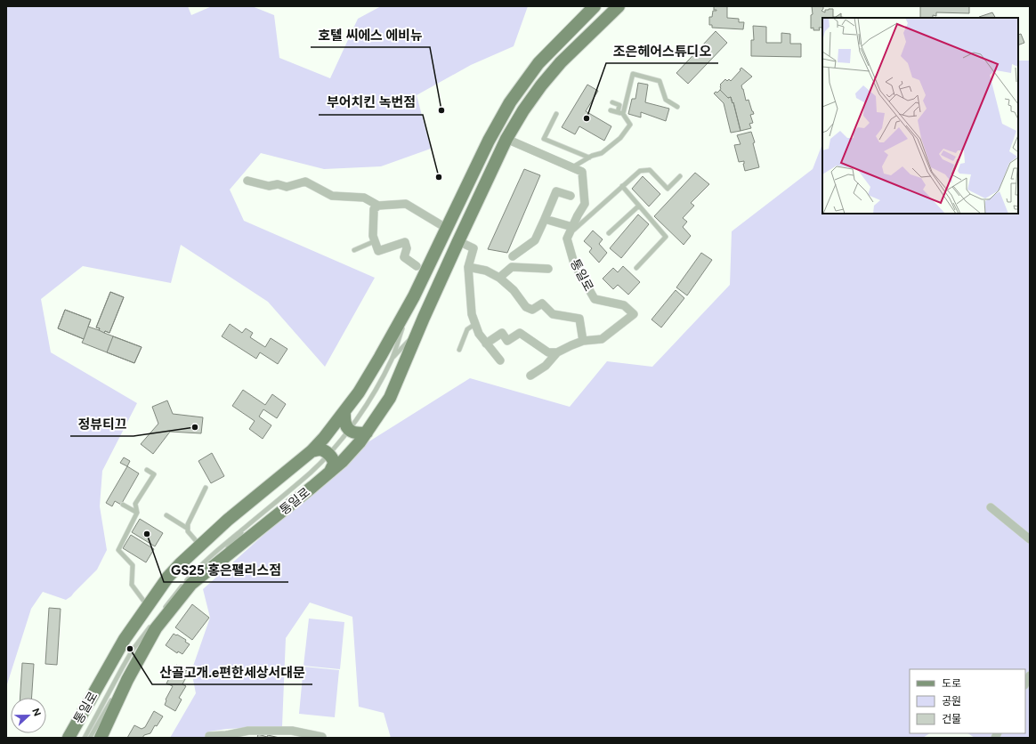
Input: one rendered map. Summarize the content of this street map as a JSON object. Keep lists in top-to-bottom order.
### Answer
{
  "streets": {
    "main road": ["통일로"]
  },
  "places": [
    "호텔 씨에스 에비뉴",
    "조은헤어스튜디오",
    "부어치킨 녹번점",
    "정뷰티끄",
    "GS25 홍은펠리스점",
    "산골고개.e편한세상서대문"
  ],
  "legend": ["도로", "공원", "건물"],
  "north": "right"
}
